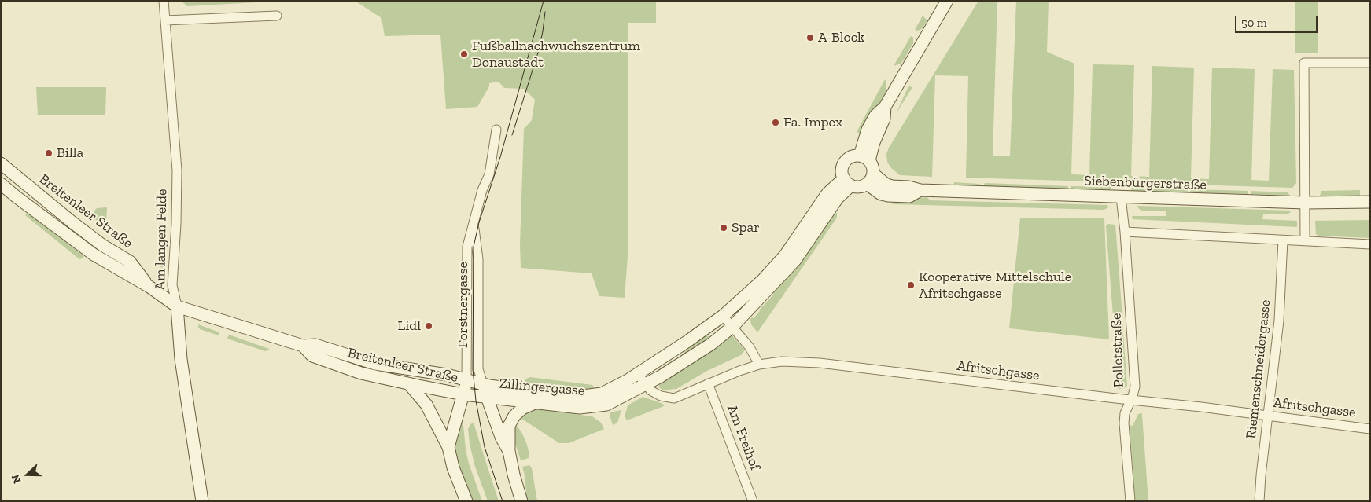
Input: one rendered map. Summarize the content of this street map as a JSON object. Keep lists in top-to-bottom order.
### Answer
{
  "streets": {
    "main road": [
      "Siebenbürgerstraße",
      "Breitenleer Straße",
      "Am langen Felde",
      "Zillingergasse"
    ],
    "street": [
      "Forstnergasse",
      "Polletstraße",
      "Riemenschneidergasse",
      "Afritschgasse",
      "Am Freihof"
    ]
  },
  "crossings": [
    ["Siebenbürgerstraße", "Polletstraße"],
    ["Siebenbürgerstraße", "Zillingergasse"],
    ["Breitenleer Straße", "Am langen Felde"],
    ["Breitenleer Straße", "Forstnergasse"],
    ["Breitenleer Straße", "Zillingergasse"],
    ["Forstnergasse", "Zillingergasse"],
    ["Polletstraße", "Afritschgasse"],
    ["Riemenschneidergasse", "Afritschgasse"],
    ["Afritschgasse", "Zillingergasse"],
    ["Afritschgasse", "Am Freihof"]
  ],
  "places": [
    "A-Block",
    "Fußballnachwuchszentrum Donaustadt",
    "Fa. Impex",
    "Billa",
    "Spar",
    "Kooperative Mittelschule Afritschgasse",
    "Lidl"
  ],
  "scale_bar": "50 m",
  "north": "left"
}
